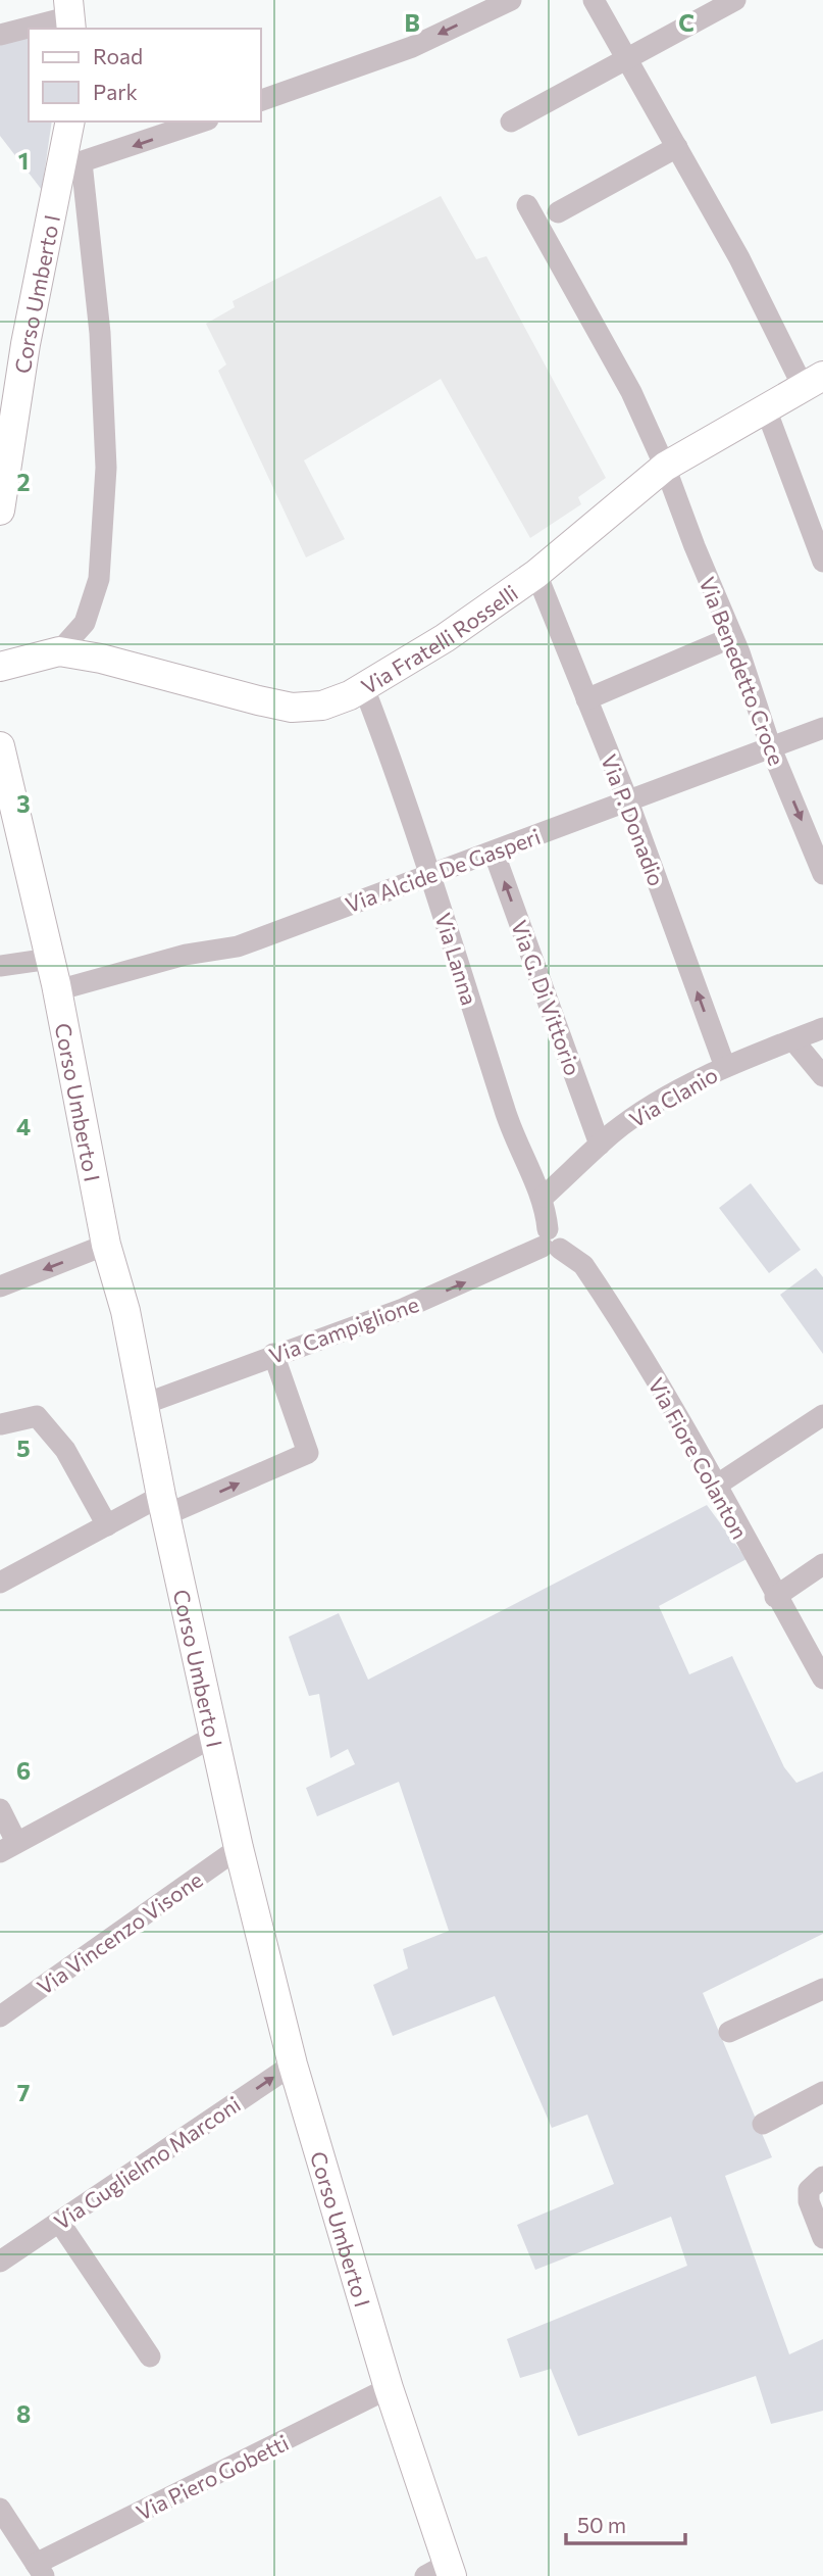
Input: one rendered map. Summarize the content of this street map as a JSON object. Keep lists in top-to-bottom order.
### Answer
{
  "streets": {
    "main road": ["Corso Umberto I", "Via Fratelli Rosselli"],
    "street": [
      "Via Benedetto Croce",
      "Via P. Donadio",
      "Via Alcide De Gasperi",
      "Via Lanna",
      "Via G. Di Vittorio",
      "Via Clanio",
      "Via Campiglione",
      "Via Fiore Colanton",
      "Via Vincenzo Visone",
      "Via Guglielmo Marconi",
      "Via Piero Gobetti"
    ]
  },
  "crossings": [
    ["Corso Umberto I", "Via Alcide De Gasperi"],
    ["Corso Umberto I", "Via Campiglione"],
    ["Corso Umberto I", "Via Vincenzo Visone"],
    ["Corso Umberto I", "Via Guglielmo Marconi"],
    ["Corso Umberto I", "Via Piero Gobetti"],
    ["Via Fratelli Rosselli", "Via Benedetto Croce"],
    ["Via Fratelli Rosselli", "Via P. Donadio"],
    ["Via Fratelli Rosselli", "Via Lanna"],
    ["Via Benedetto Croce", "Via Alcide De Gasperi"],
    ["Via P. Donadio", "Via Alcide De Gasperi"],
    ["Via P. Donadio", "Via Clanio"],
    ["Via Alcide De Gasperi", "Via Lanna"],
    ["Via Alcide De Gasperi", "Via G. Di Vittorio"],
    ["Via Lanna", "Via Clanio"],
    ["Via Lanna", "Via Campiglione"],
    ["Via Lanna", "Via Fiore Colanton"],
    ["Via G. Di Vittorio", "Via Clanio"],
    ["Via Campiglione", "Via Fiore Colanton"]
  ],
  "one_way": [
    "Via P. Donadio",
    "Via G. Di Vittorio",
    "Via Campiglione",
    "Via Guglielmo Marconi"
  ],
  "legend": ["Road", "Park"],
  "scale_bar": "50 m",
  "grid": {
    "columns": ["B", "C"],
    "rows": [
      "1",
      "2",
      "3",
      "4",
      "5",
      "6",
      "7",
      "8"
    ]
  }
}
